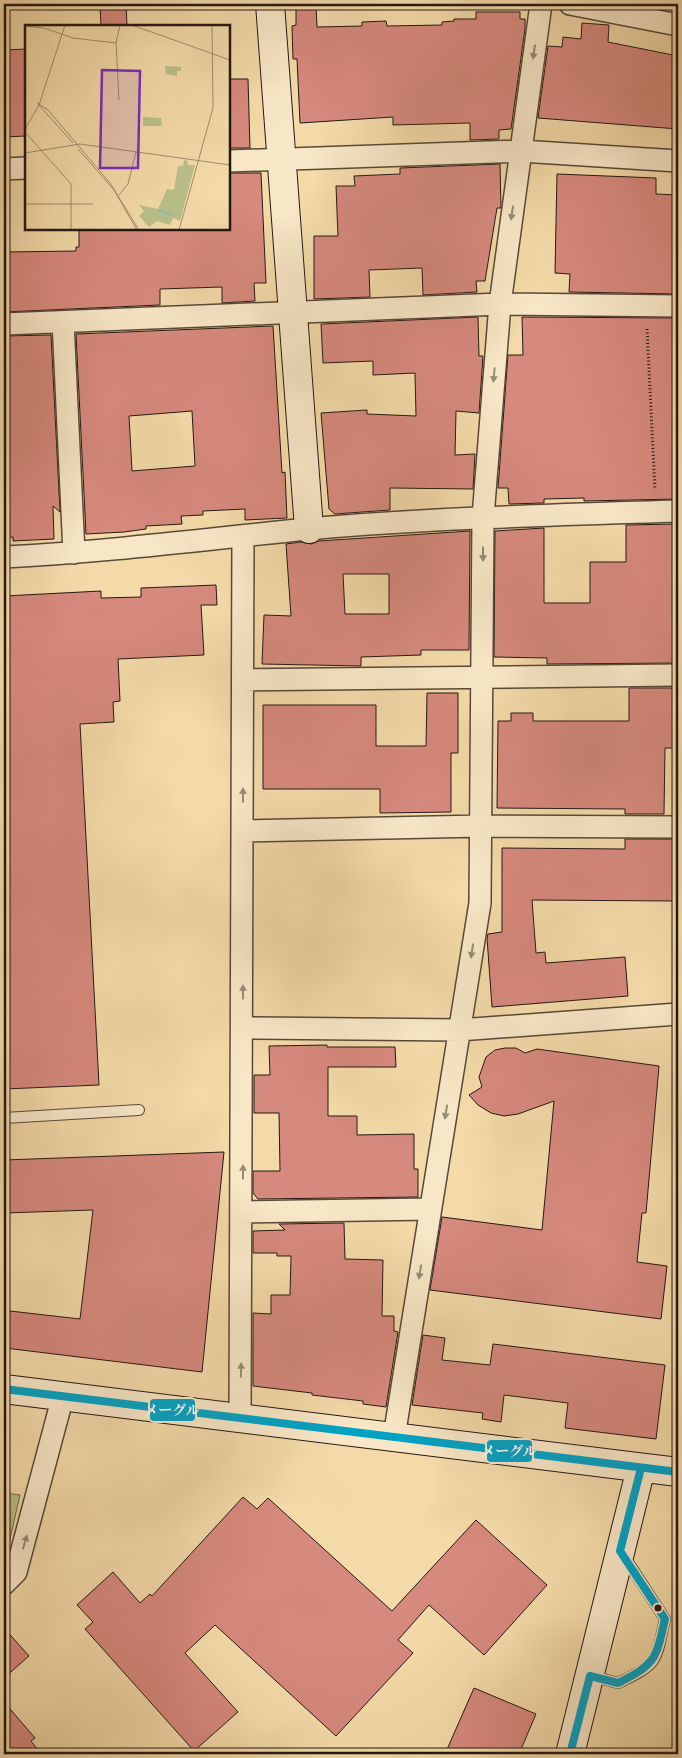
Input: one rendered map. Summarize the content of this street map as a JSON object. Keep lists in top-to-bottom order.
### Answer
{
  "lines": ["transit line メーグル"]
}
